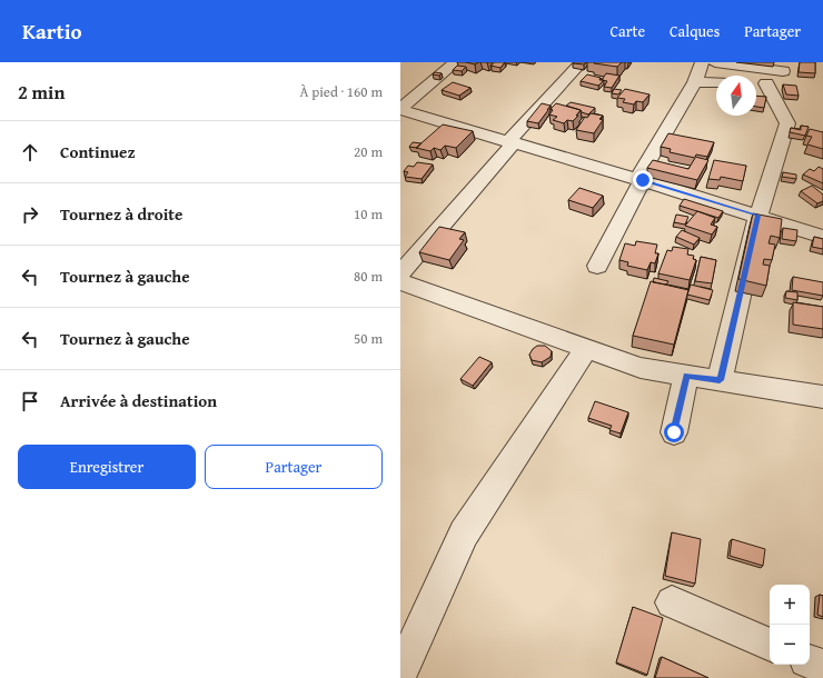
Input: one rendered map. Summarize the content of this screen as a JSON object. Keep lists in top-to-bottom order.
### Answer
{
  "north": "top",
  "page": {
    "header": "Kartio",
    "nav": ["Carte", "Calques", "Partager"],
    "heading": ["2 min", "À pied · 160 m"],
    "list": [
      ["Continuez", "20 m"],
      ["Tournez à droite", "10 m"],
      ["Tournez à gauche", "80 m"],
      ["Tournez à gauche", "50 m"],
      "Arrivée à destination"
    ],
    "buttons": ["Enregistrer", "Partager"],
    "map_buttons": ["+", "−"]
  }
}
